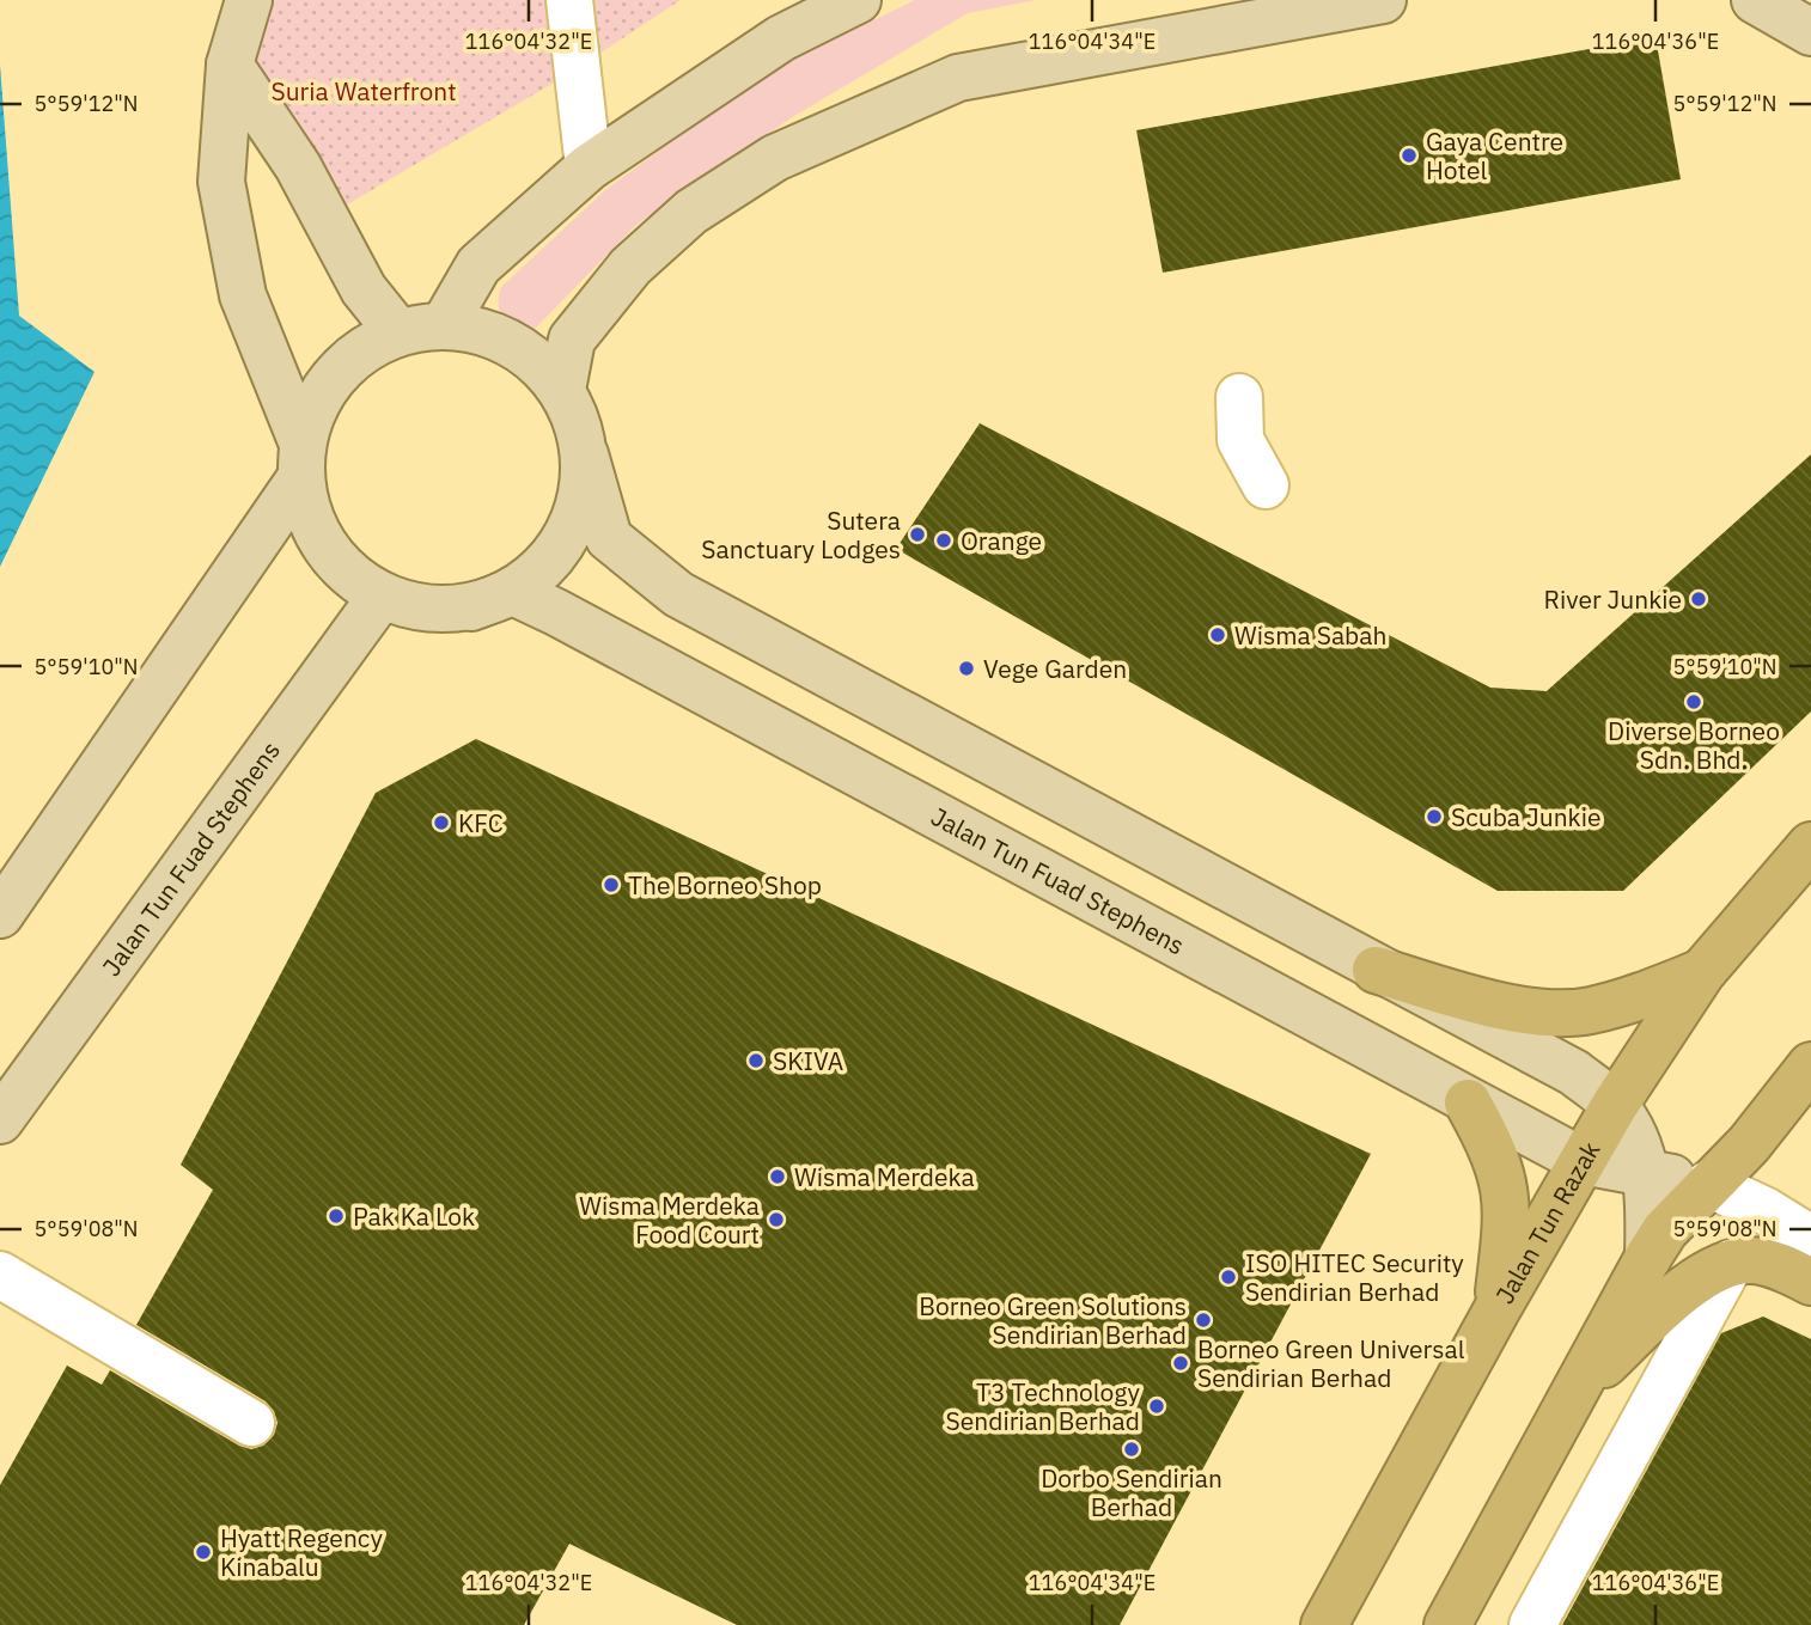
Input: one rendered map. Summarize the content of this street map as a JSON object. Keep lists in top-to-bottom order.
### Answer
{
  "streets": {
    "highway": ["Jalan Tun Razak"],
    "main road": ["Jalan Tun Fuad Stephens"]
  },
  "crossings": [
    ["Jalan Tun Fuad Stephens", "Jalan Tun Razak"]
  ],
  "parks": ["Suria Waterfront"],
  "places": [
    "Gaya Centre Hotel",
    "Sutera Sanctuary Lodges",
    "Orange",
    "River Junkie",
    "Wisma Sabah",
    "Vege Garden",
    "Diverse Borneo Sdn. Bhd.",
    "Scuba Junkie",
    "KFC",
    "The Borneo Shop",
    "SKIVA",
    "Wisma Merdeka",
    "Pak Ka Lok",
    "Wisma Merdeka Food Court",
    "ISO HITEC Security Sendirian Berhad",
    "Borneo Green Solutions Sendirian Berhad",
    "Borneo Green Universal Sendirian Berhad",
    "T3 Technology Sendirian Berhad",
    "Dorbo Sendirian Berhad",
    "Hyatt Regency Kinabalu"
  ],
  "coordinates": [
    "116°04'32\"E",
    "116°04'34\"E",
    "116°04'36\"E",
    "5°59'12\"N",
    "5°59'10\"N",
    "5°59'08\"N"
  ]
}
